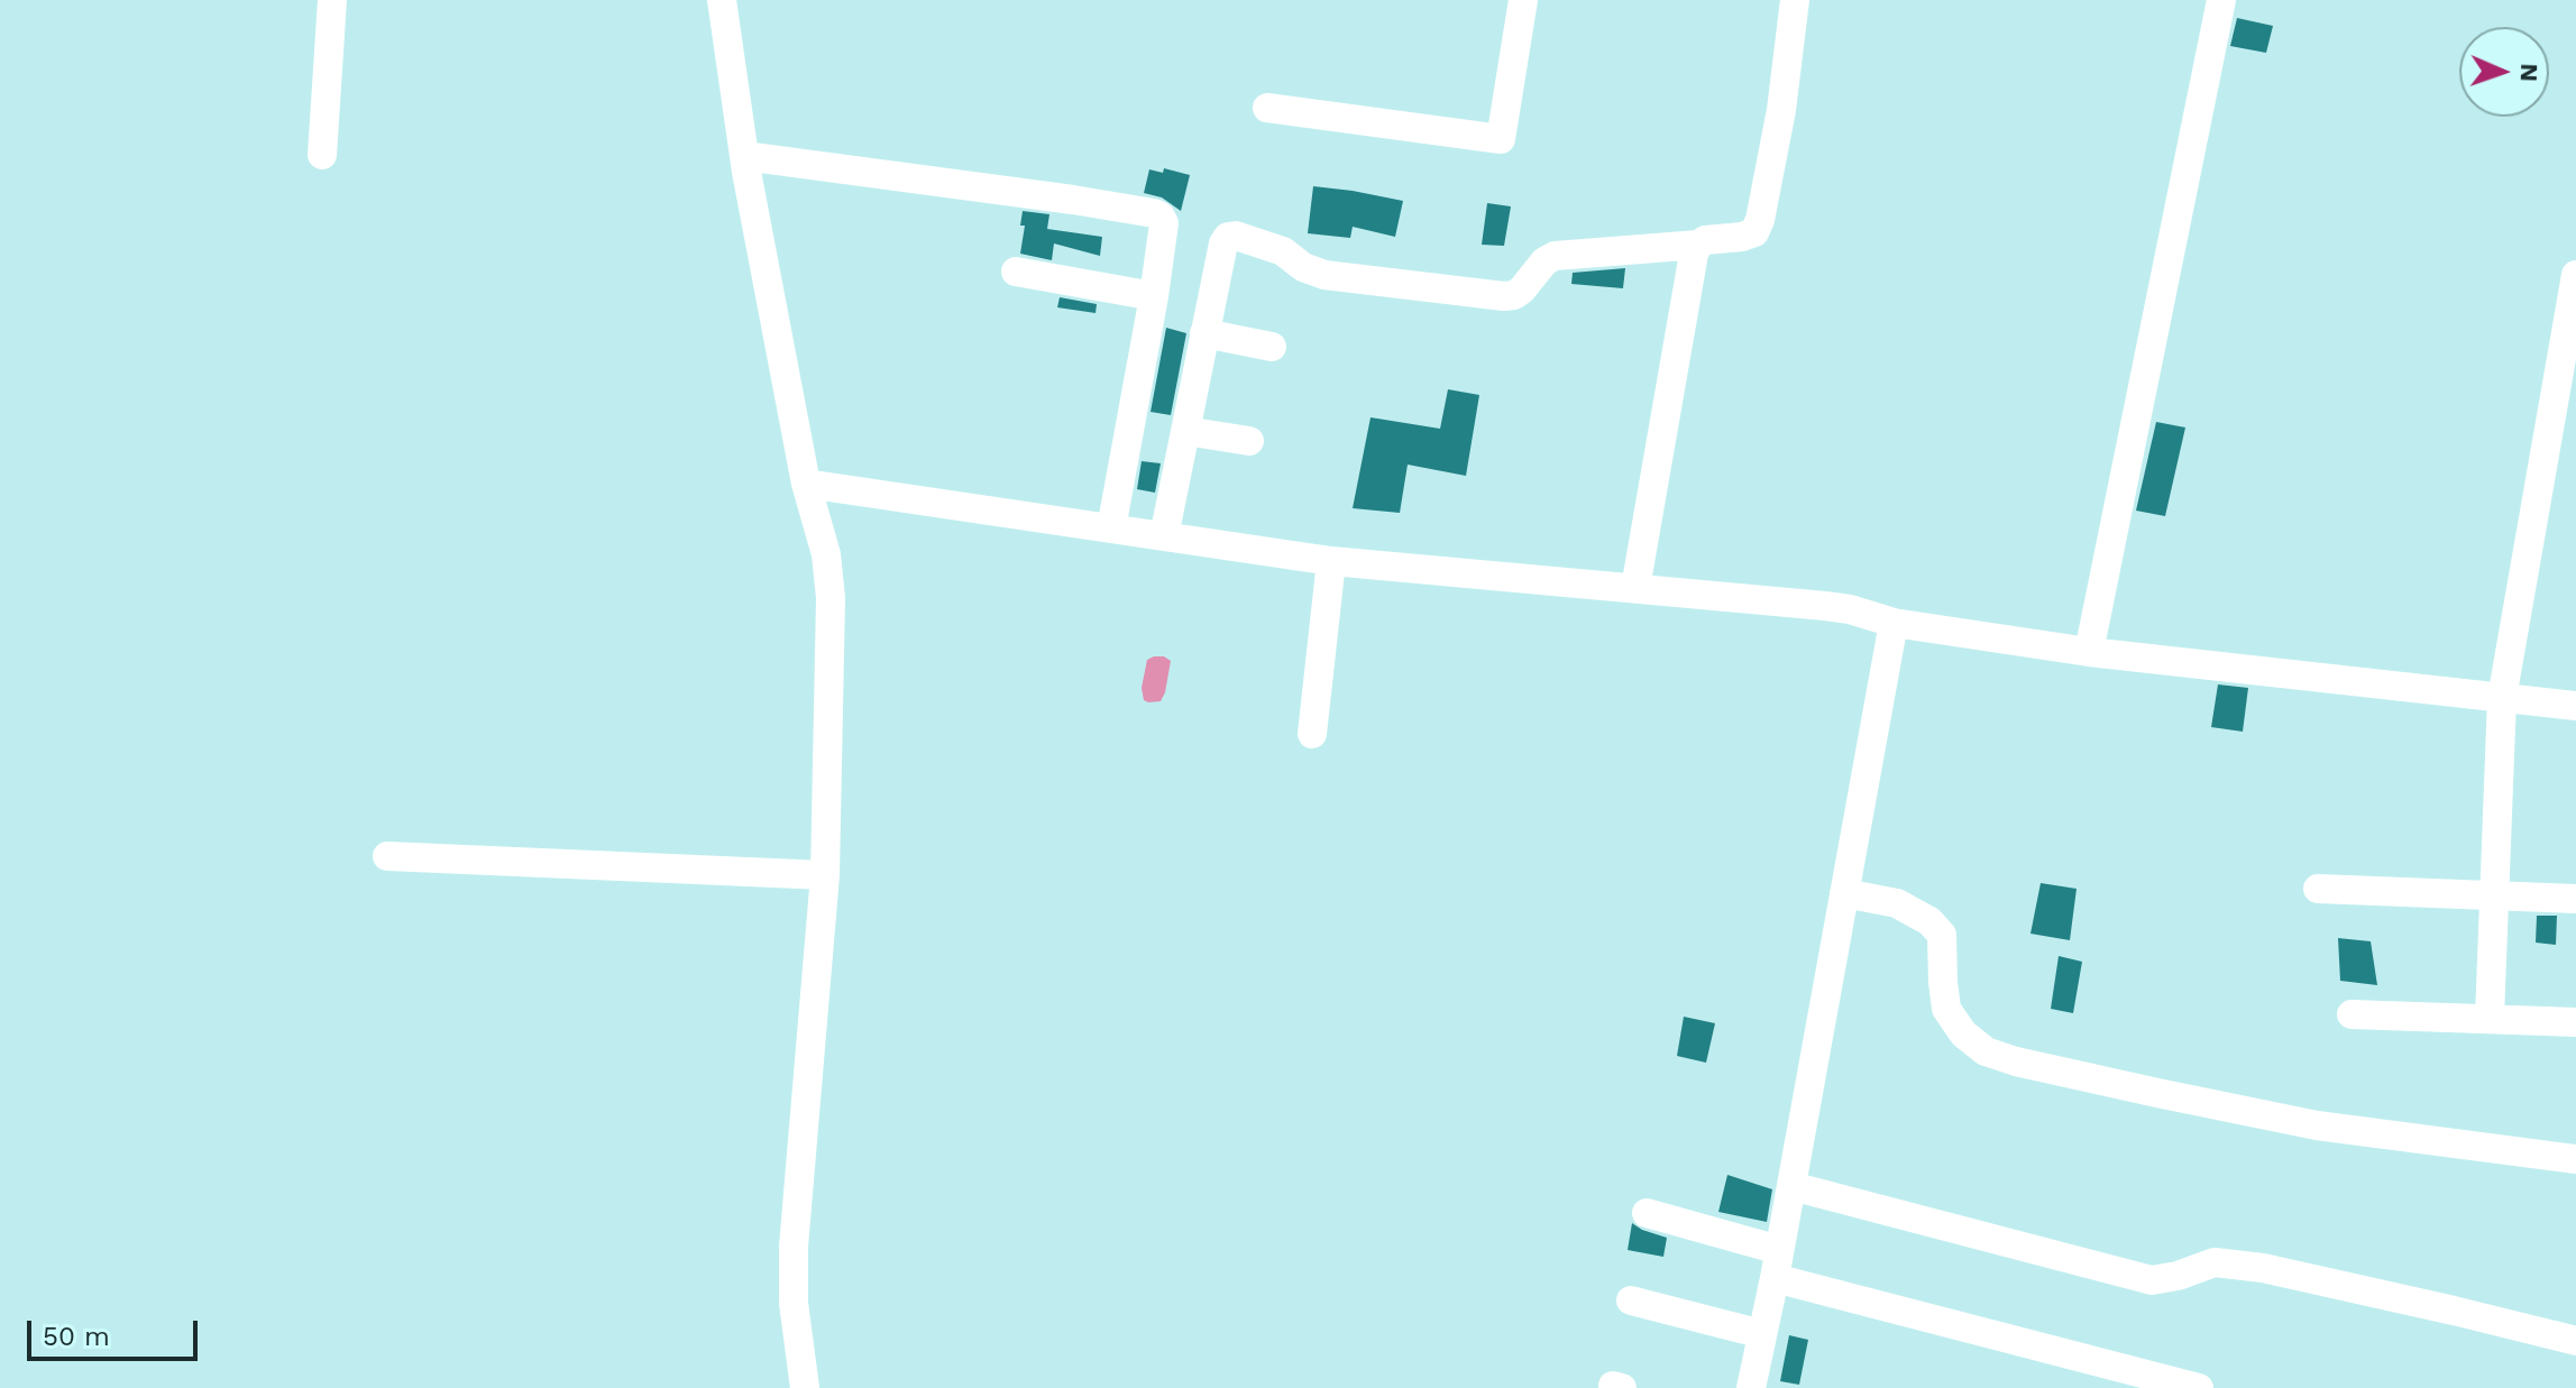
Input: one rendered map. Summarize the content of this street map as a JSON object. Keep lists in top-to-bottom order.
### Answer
{
  "scale_bar": "50 m",
  "north": "right"
}
